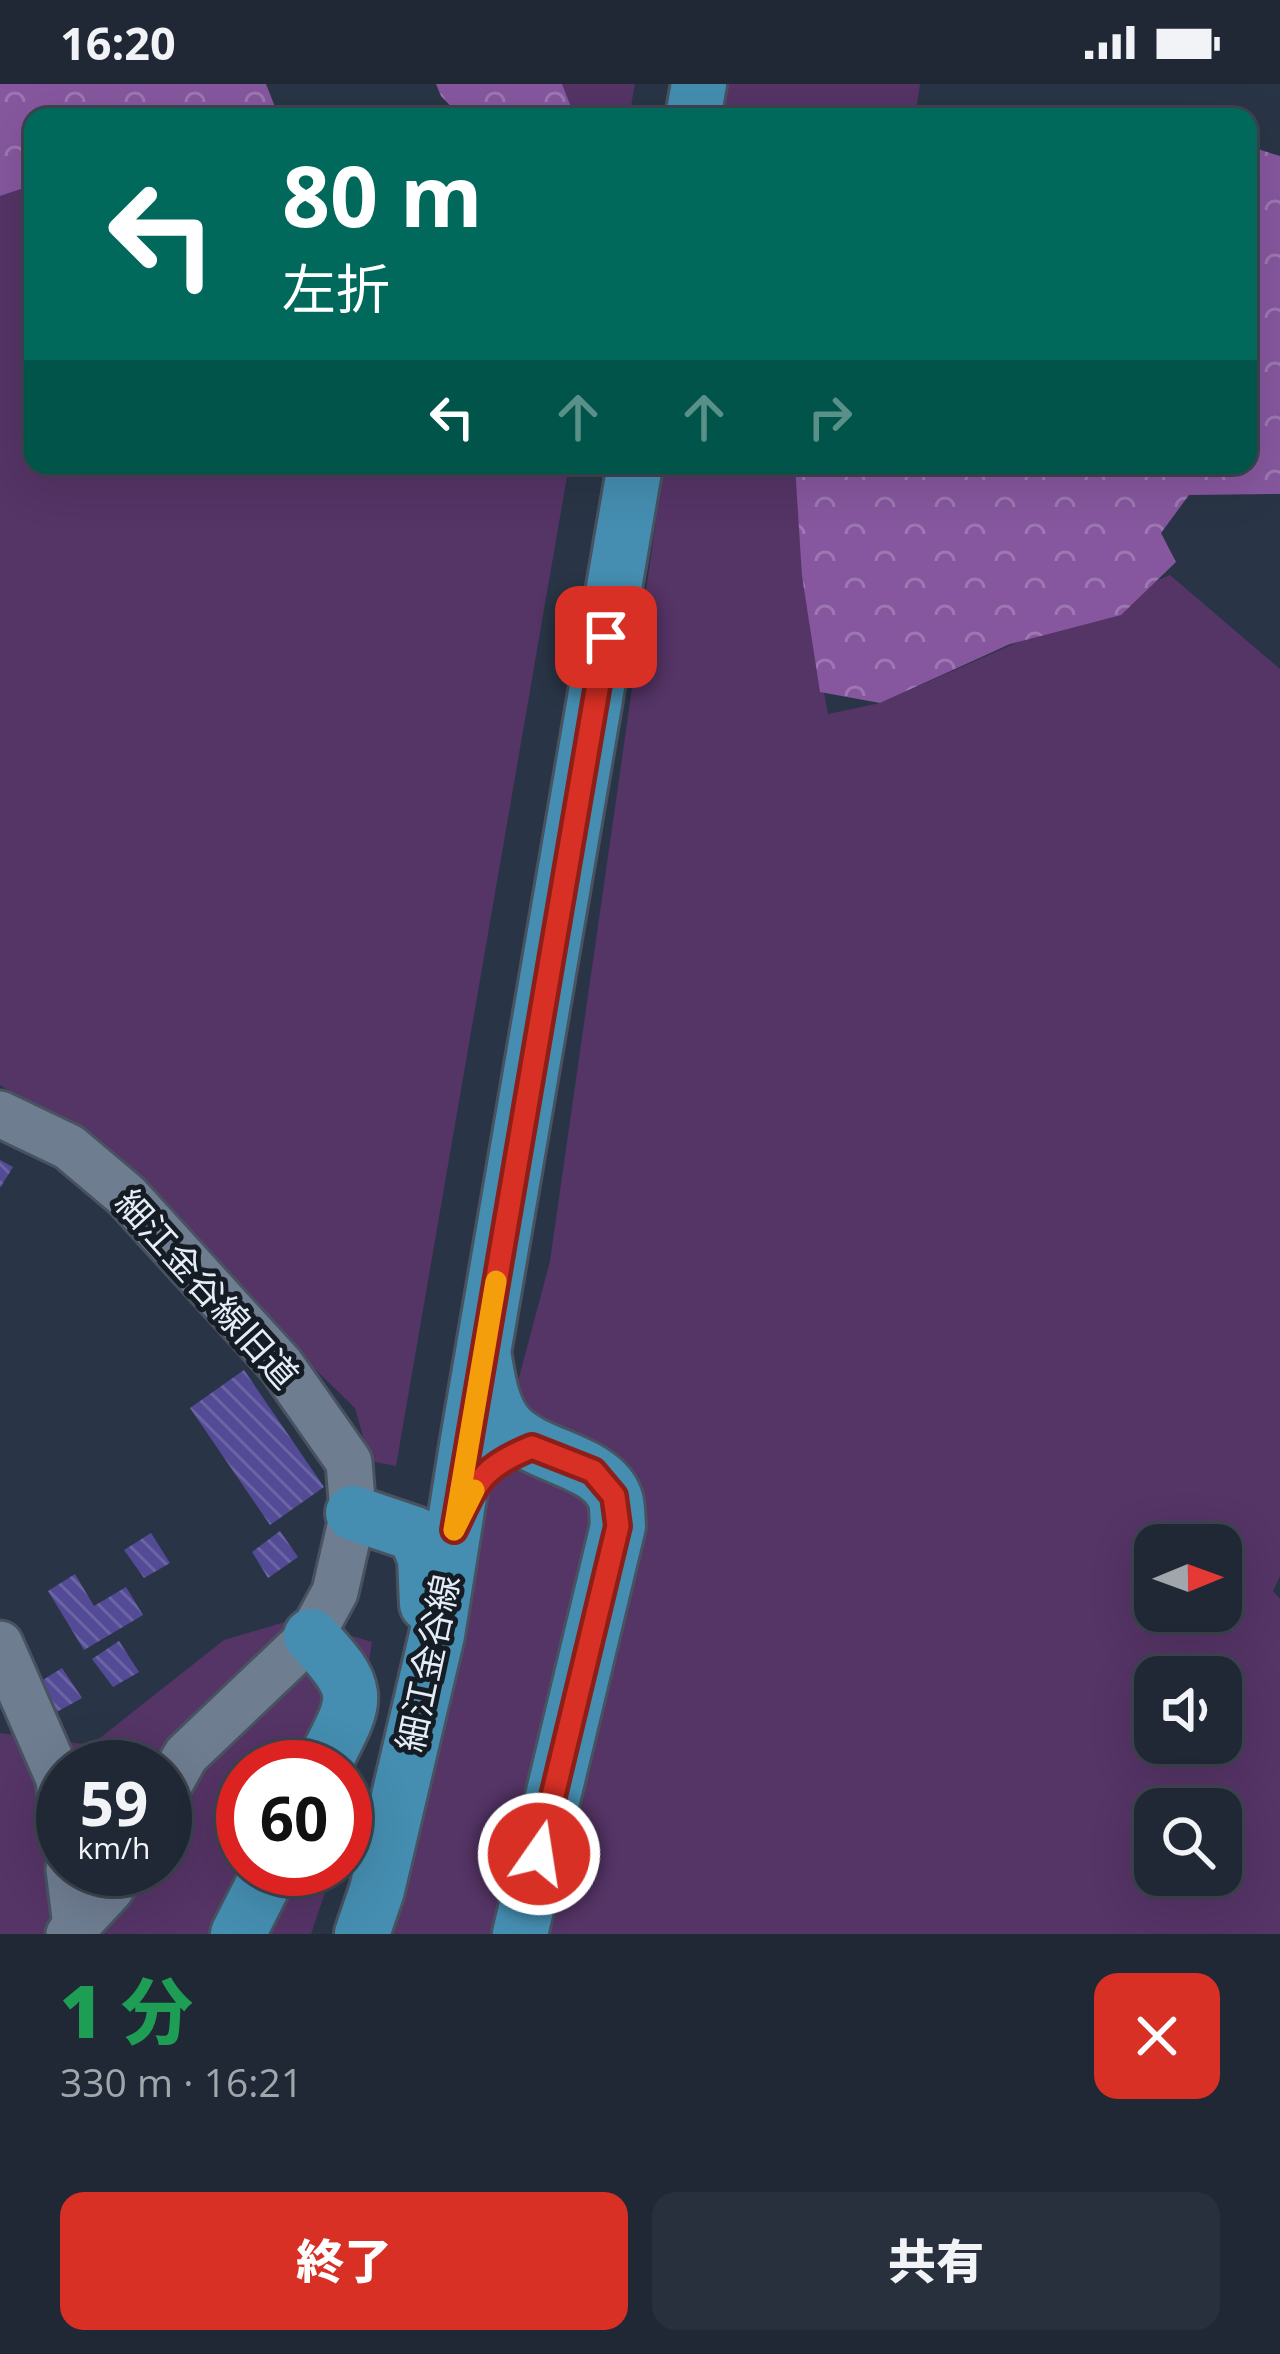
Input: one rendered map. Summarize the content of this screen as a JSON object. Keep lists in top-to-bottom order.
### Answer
{
  "streets": {
    "main road": ["細江金谷線"],
    "street": ["細江金谷線旧道"]
  },
  "north": "right",
  "page": {
    "status": "16:20",
    "turn": ["80 m", "左折"],
    "speed": "59 km/h",
    "limit": "60",
    "heading": ["1 分", "330 m · 16:21"],
    "buttons": ["終了", "共有"]
  }
}
